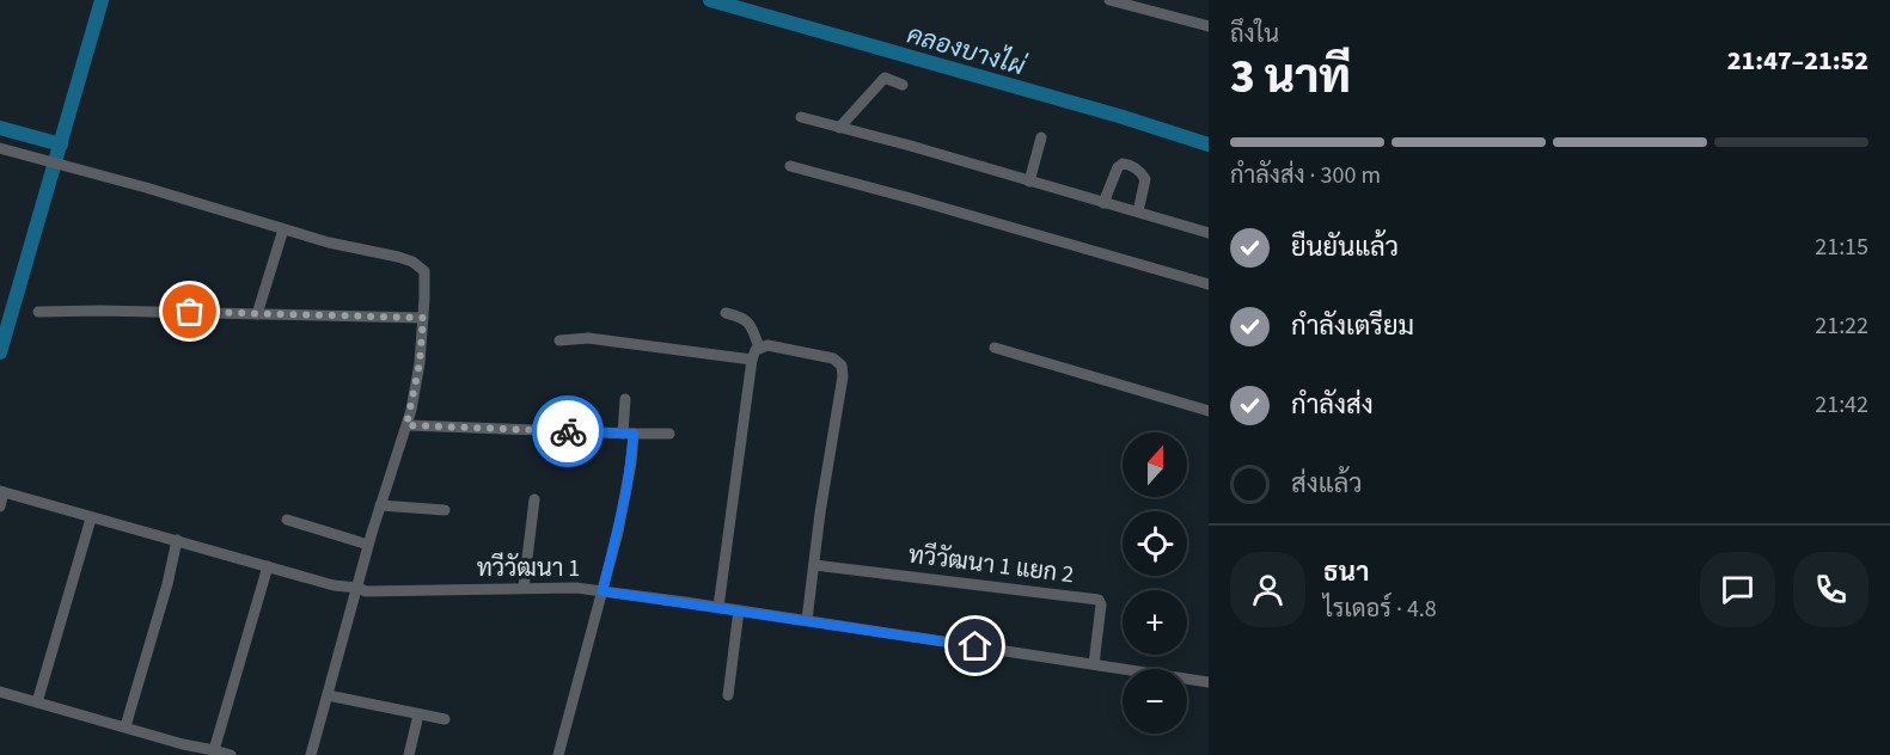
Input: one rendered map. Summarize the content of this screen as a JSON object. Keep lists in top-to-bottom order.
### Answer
{
  "streets": {
    "street": ["ทวีวัฒนา 1 แยก 2", "ทวีวัฒนา 1"]
  },
  "crossings": [
    ["ทวีวัฒนา 1 แยก 2", "ทวีวัฒนา 1"]
  ],
  "water": ["คลองบางไผ่"],
  "north": "top",
  "page": {
    "heading": ["3 นาที", "ถึงใน", "21:47–21:52"],
    "panel": ["ธนา", "ไรเดอร์ · 4.8"],
    "bar": "กำลังส่ง · 300 m",
    "list": [
      ["ยืนยันแล้ว", "21:15"],
      ["กำลังเตรียม", "21:22"],
      ["กำลังส่ง", "21:42"],
      "ส่งแล้ว"
    ],
    "map_buttons": ["+", "−"]
  }
}
